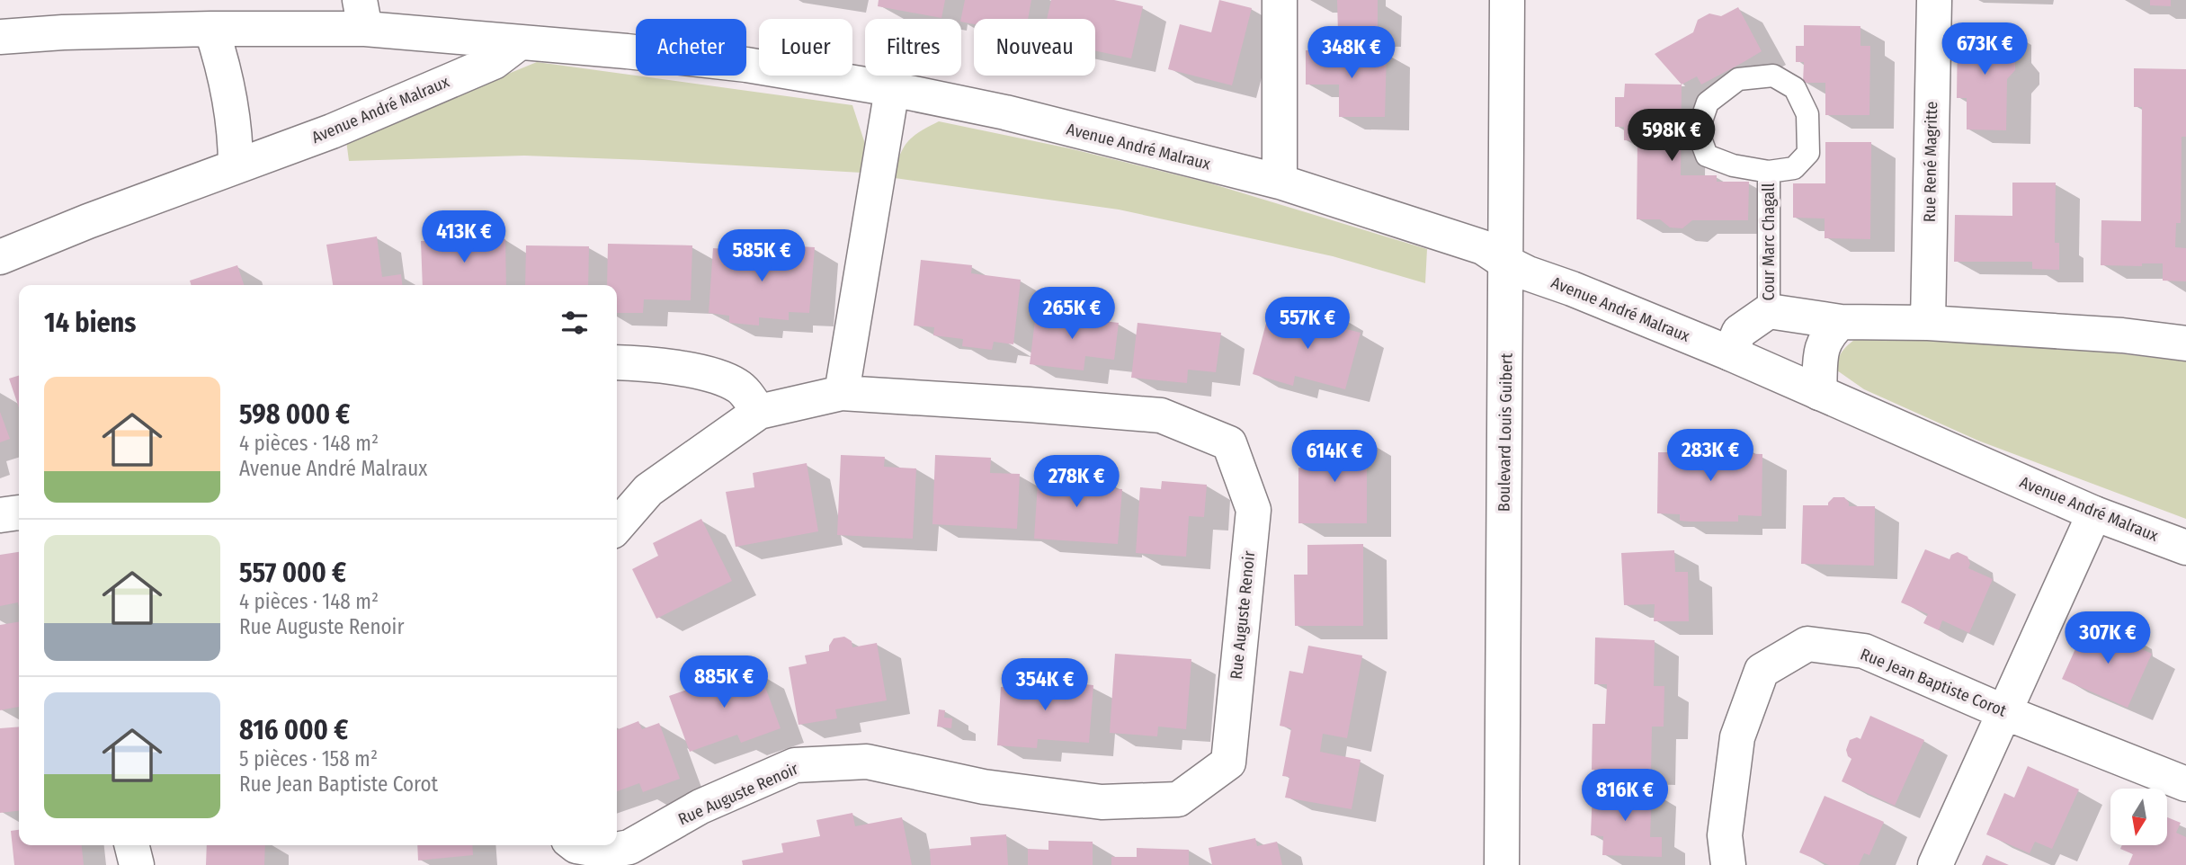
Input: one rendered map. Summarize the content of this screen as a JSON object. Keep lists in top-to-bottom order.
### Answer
{
  "streets": {
    "street": [
      "Avenue André Malraux",
      "Rue René Magritte",
      "Boulevard Louis Guibert",
      "Rue Auguste Renoir",
      "Rue Jean Baptiste Corot"
    ],
    "lane": ["Cour Marc Chagall"]
  },
  "crossings": [
    ["Avenue André Malraux", "Boulevard Louis Guibert"]
  ],
  "north": "bottom",
  "page": {
    "chip": [
      "Acheter",
      "Louer",
      "Filtres",
      "Nouveau"
    ],
    "price": [
      "673K €",
      "348K €",
      "598K €",
      "413K €",
      "585K €",
      "265K €",
      "557K €",
      "283K €",
      "614K €",
      "278K €",
      "307K €",
      "885K €",
      "354K €",
      "816K €"
    ],
    "heading": "14 biens",
    "list": [
      {
        "name": "598 000 €",
        "note": "4 pièces · 148 m² · Avenue André Malraux"
      },
      {
        "name": "557 000 €",
        "note": "4 pièces · 148 m² · Rue Auguste Renoir"
      },
      {
        "name": "816 000 €",
        "note": "5 pièces · 158 m² · Rue Jean Baptiste Corot"
      }
    ]
  }
}
